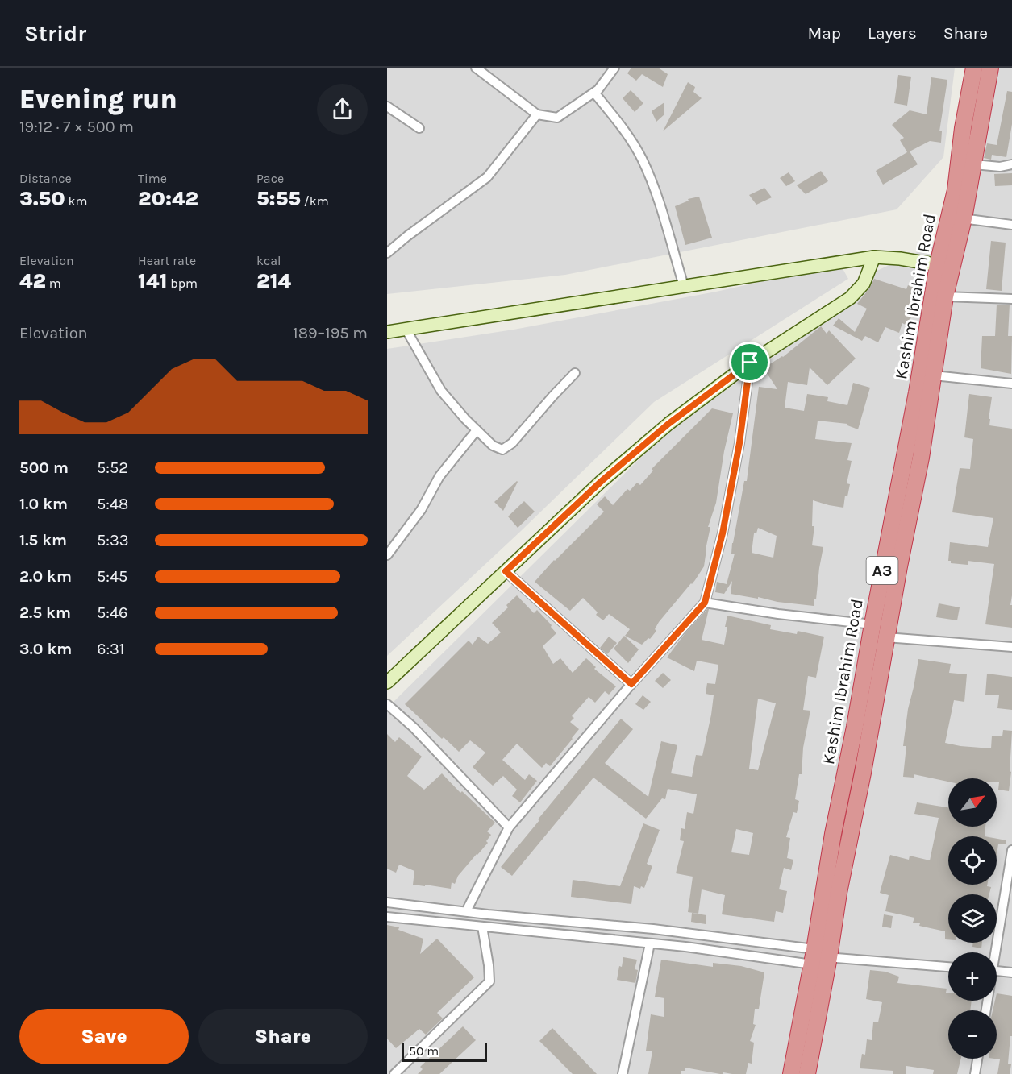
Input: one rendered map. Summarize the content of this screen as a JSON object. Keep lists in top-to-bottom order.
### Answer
{
  "streets": {
    "highway": ["Kashim Ibrahim Road", "A3"]
  },
  "scale_bar": "50 m",
  "north": "top right",
  "page": {
    "header": "Stridr",
    "nav": ["Map", "Layers", "Share"],
    "heading": ["Evening run", "19:12 · 7 × 500 m"],
    "stats": [
      ["Distance", "3.50 km"],
      ["Time", "20:42"],
      ["Pace", "5:55 /km"],
      ["Elevation", "42 m"],
      ["Heart rate", "141 bpm"],
      ["kcal", "214"]
    ],
    "chart": ["Elevation", "189–195 m"],
    "list": [
      {
        "name": "500 m",
        "note": "5:52"
      },
      {
        "name": "1.0 km",
        "note": "5:48"
      },
      {
        "name": "1.5 km",
        "note": "5:33"
      },
      {
        "name": "2.0 km",
        "note": "5:45"
      },
      {
        "name": "2.5 km",
        "note": "5:46"
      },
      {
        "name": "3.0 km",
        "note": "6:31"
      }
    ],
    "map_buttons": ["+", "−"],
    "buttons": ["Save", "Share"],
    "scale": "50 m"
  }
}
